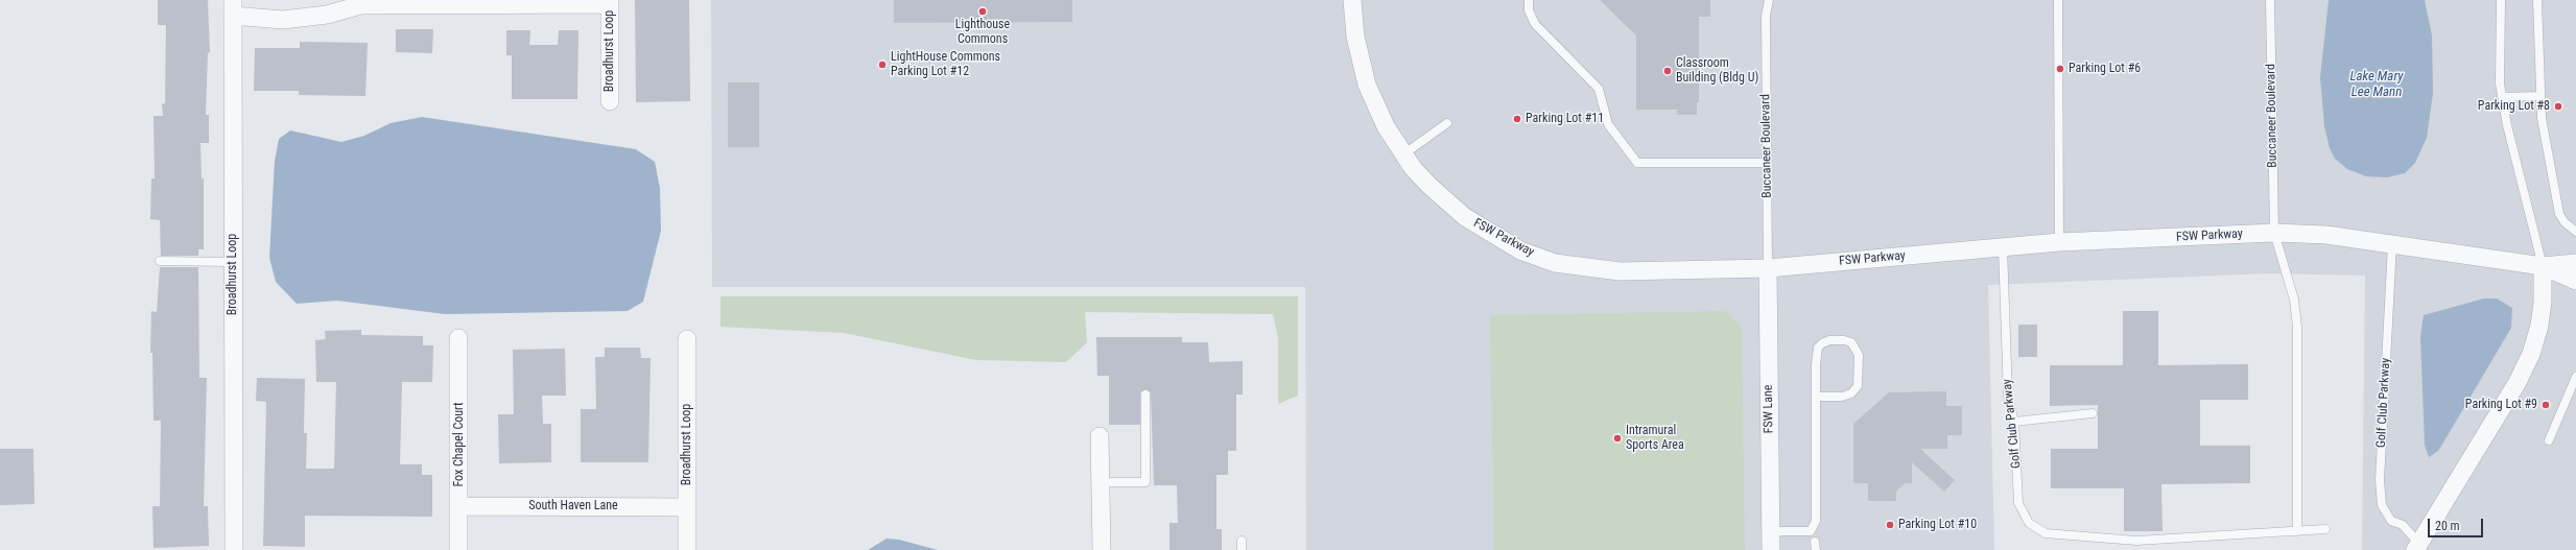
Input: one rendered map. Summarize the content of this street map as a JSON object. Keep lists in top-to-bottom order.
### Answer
{
  "streets": {
    "street": [
      "Broadhurst Loop",
      "FSW Parkway",
      "Golf Club Parkway",
      "FSW Lane",
      "Fox Chapel Court",
      "South Haven Lane"
    ],
    "lane": ["Buccaneer Boulevard"]
  },
  "crossings": [
    ["Broadhurst Loop", "South Haven Lane"],
    ["Buccaneer Boulevard", "FSW Parkway"],
    ["Buccaneer Boulevard", "Golf Club Parkway"],
    ["Buccaneer Boulevard", "FSW Lane"],
    ["FSW Parkway", "Golf Club Parkway"],
    ["FSW Parkway", "FSW Lane"],
    ["Fox Chapel Court", "South Haven Lane"]
  ],
  "water": ["Lake Mary Lee Mann"],
  "places": [
    "Lighthouse Commons",
    "LightHouse Commons Parking Lot #12",
    "Parking Lot #6",
    "Classroom Building (Bldg U)",
    "Parking Lot #8",
    "Parking Lot #11",
    "Parking Lot #9",
    "Intramural Sports Area",
    "Parking Lot #10"
  ],
  "scale_bar": "20 m"
}
